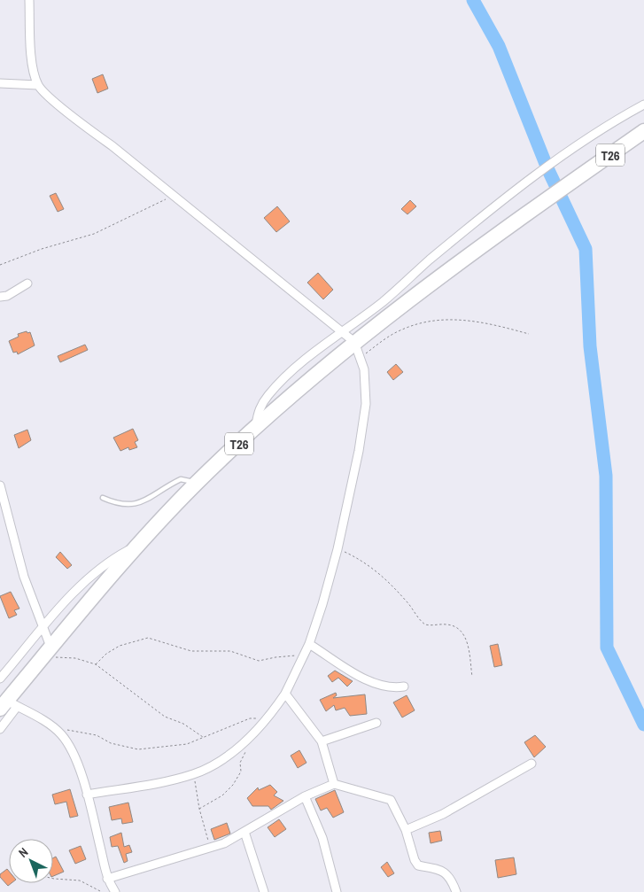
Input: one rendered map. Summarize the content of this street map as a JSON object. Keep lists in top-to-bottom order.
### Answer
{
  "streets": {
    "highway": ["T26"]
  },
  "north": "top left"
}
